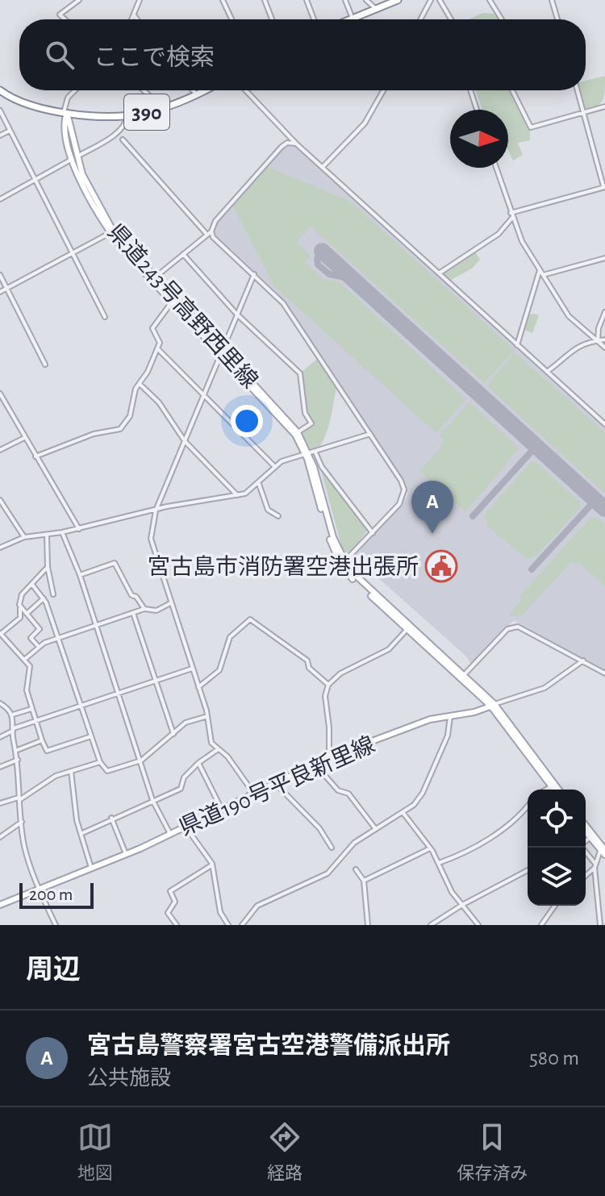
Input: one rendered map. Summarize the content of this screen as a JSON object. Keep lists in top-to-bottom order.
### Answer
{
  "streets": {
    "highway": ["390"],
    "main road": ["県道243号高野西里線", "県道190号平良新里線"]
  },
  "crossings": [
    ["390", "県道243号高野西里線"],
    ["県道243号高野西里線", "県道190号平良新里線"]
  ],
  "places": {
    "public building": ["宮古島市消防署空港出張所"]
  },
  "scale_bar": "200 m",
  "north": "right",
  "page": {
    "search": "ここで検索",
    "pins": "A",
    "scale": "200 m",
    "heading": "周辺",
    "list": [
      {
        "mark": "A",
        "name": "宮古島警察署宮古空港警備派出所",
        "note": "公共施設",
        "value": "580 m"
      }
    ],
    "nav": ["地図", "経路", "保存済み"]
  }
}
